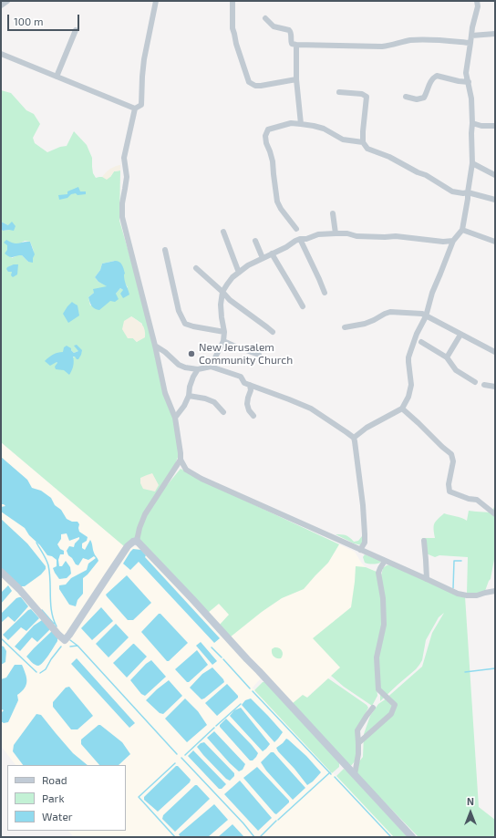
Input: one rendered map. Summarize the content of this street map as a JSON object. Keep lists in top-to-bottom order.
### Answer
{
  "places": ["New Jerusalem Community Church"],
  "legend": ["Road", "Park", "Water"],
  "scale_bar": "100 m",
  "north": "top"
}
